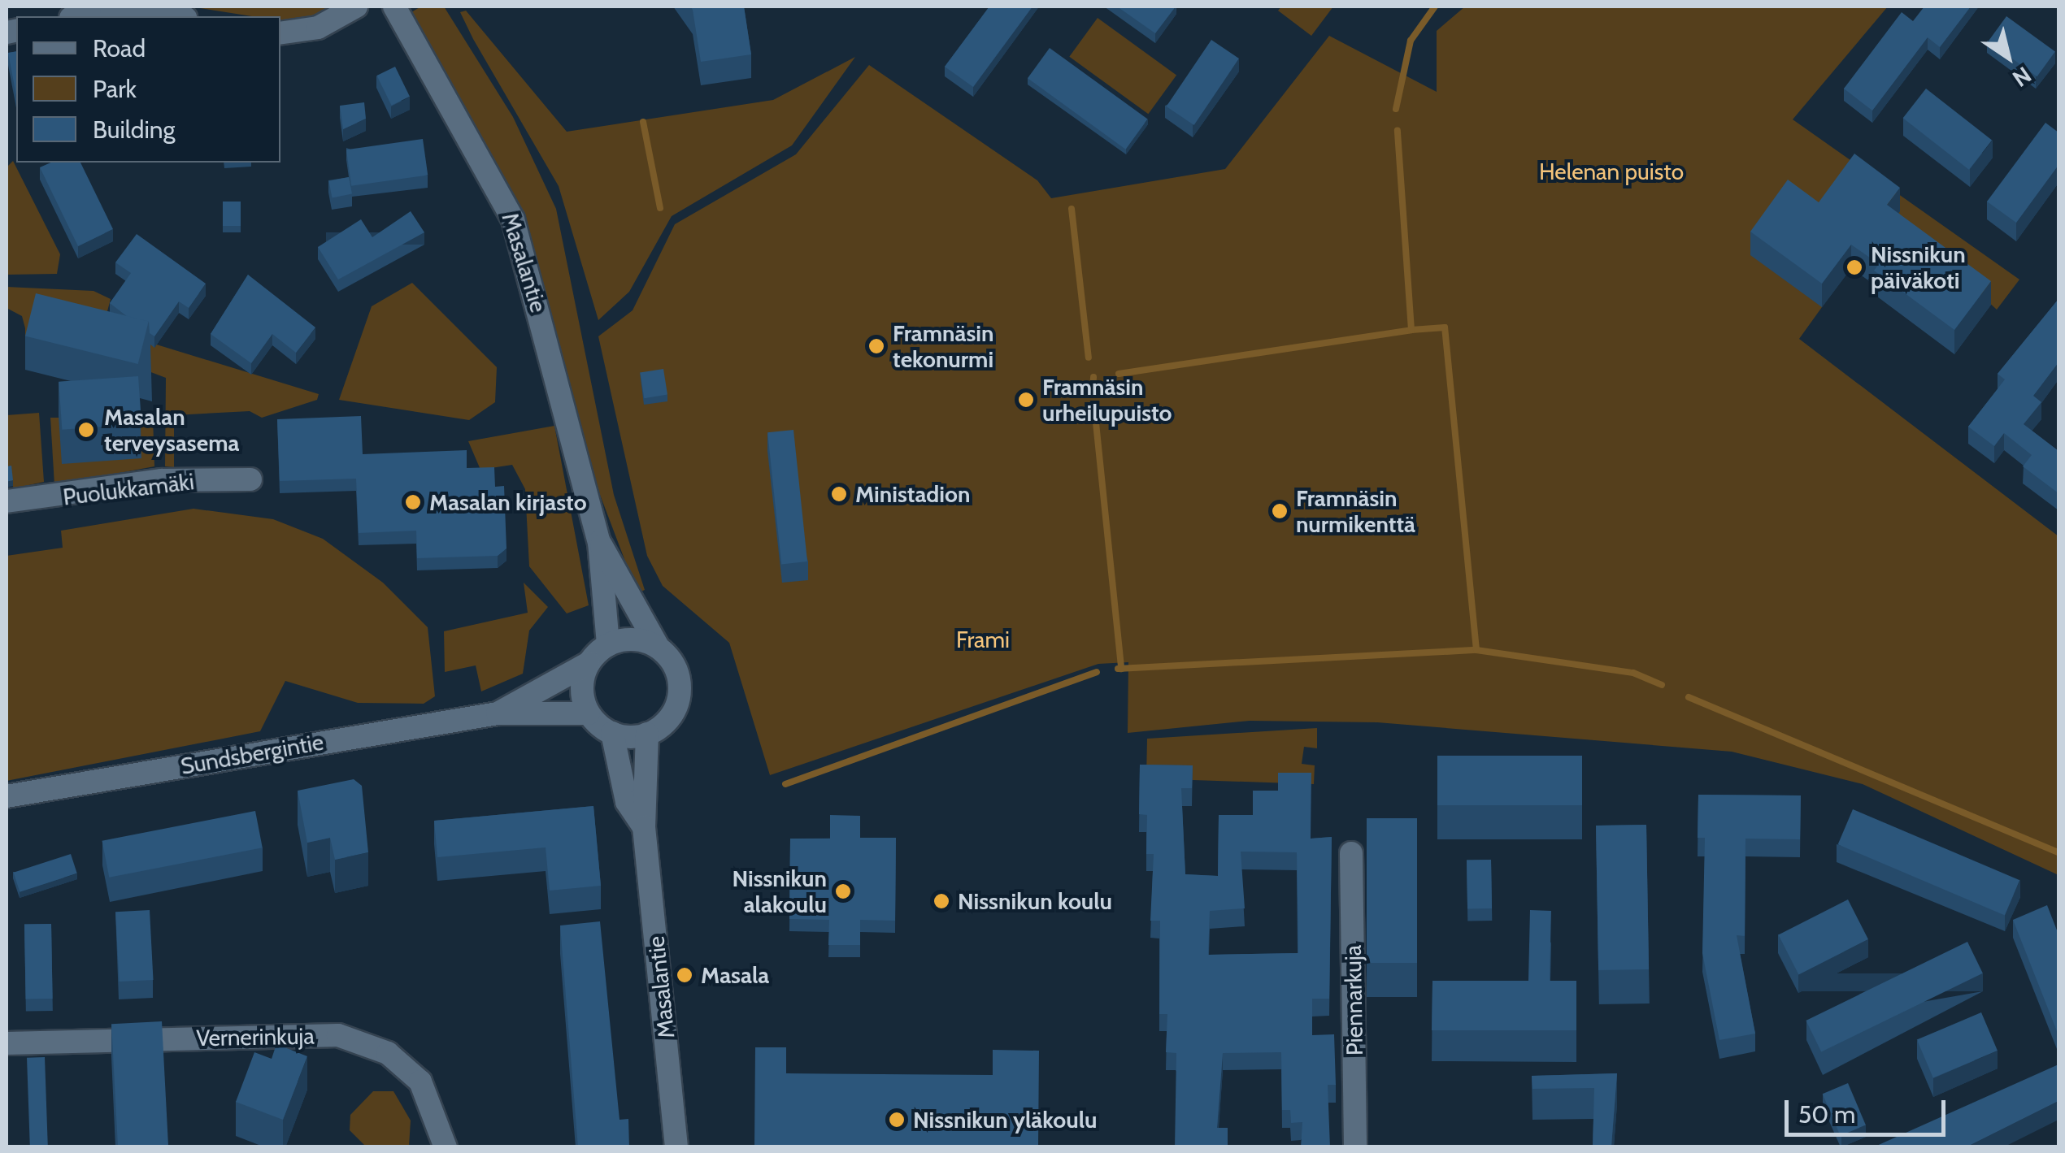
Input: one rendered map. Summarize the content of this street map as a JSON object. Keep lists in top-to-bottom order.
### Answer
{
  "streets": {
    "street": [
      "Masalantie",
      "Puolukkamäki",
      "Sundsbergintie",
      "Piennarkuja",
      "Vernerinkuja"
    ]
  },
  "crossings": [
    ["Masalantie", "Sundsbergintie"]
  ],
  "parks": ["Helenan puisto", "Frami"],
  "places": [
    "Nissnikun päiväkoti",
    "Framnäsin tekonurmi",
    "Framnäsin urheilupuisto",
    "Masalan terveysasema",
    "Ministadion",
    "Masalan kirjasto",
    "Framnäsin nurmikenttä",
    "Nissnikun alakoulu",
    "Nissnikun koulu",
    "Masala",
    "Nissnikun yläkoulu"
  ],
  "legend": ["Road", "Park", "Building"],
  "scale_bar": "50 m",
  "north": "bottom right"
}
